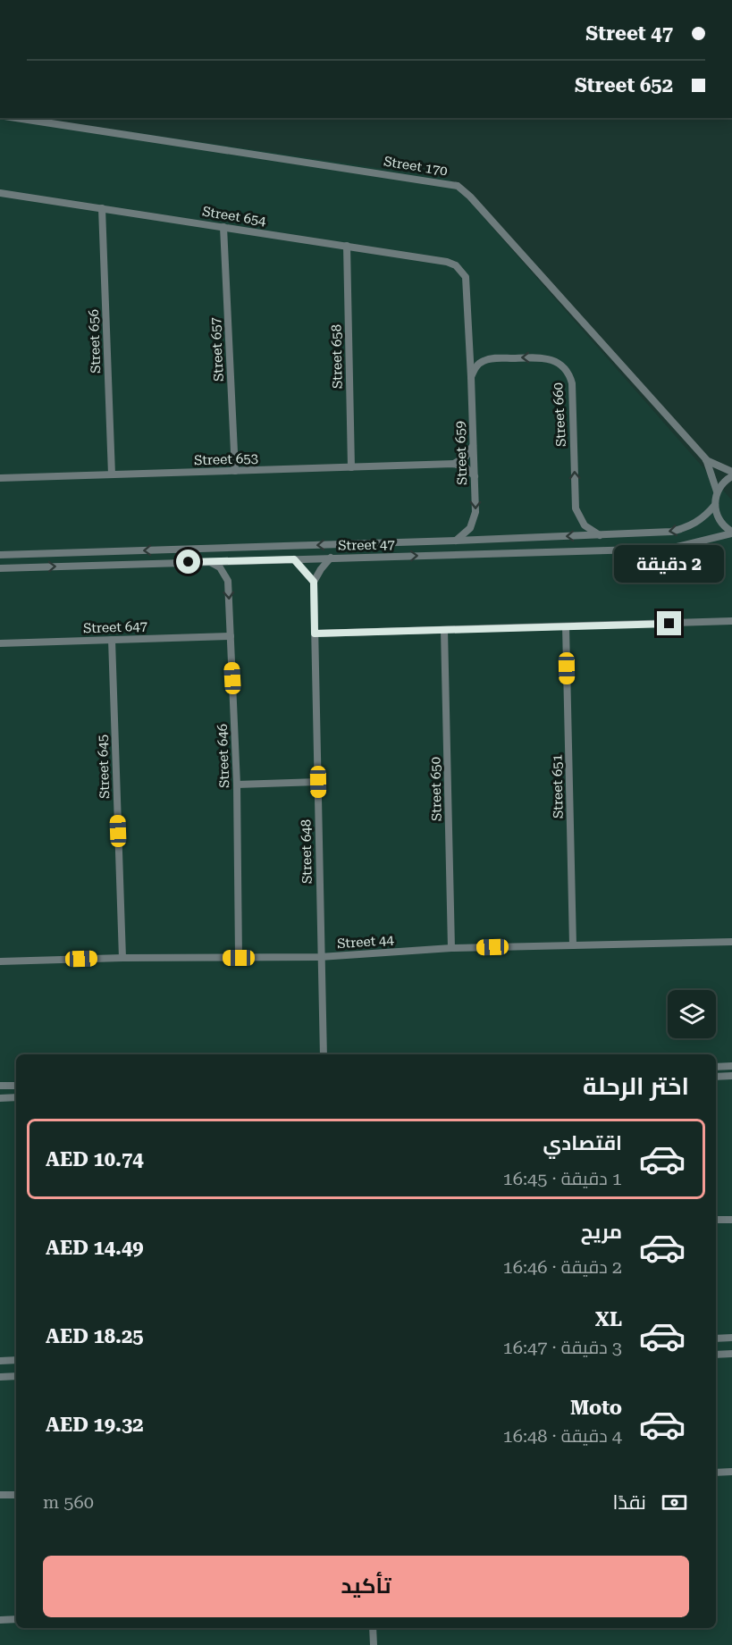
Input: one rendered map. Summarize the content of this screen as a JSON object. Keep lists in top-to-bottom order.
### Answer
{
  "streets": {
    "street": [
      "Street 170",
      "Street 654",
      "Street 656",
      "Street 657",
      "Street 658",
      "Street 660",
      "Street 659",
      "Street 653",
      "Street 47",
      "Street 647",
      "Street 646",
      "Street 645",
      "Street 651",
      "Street 650",
      "Street 648",
      "Street 44"
    ]
  },
  "crossings": [
    ["Street 654", "Street 656"],
    ["Street 654", "Street 657"],
    ["Street 654", "Street 658"],
    ["Street 654", "Street 659"],
    ["Street 656", "Street 653"],
    ["Street 657", "Street 653"],
    ["Street 658", "Street 653"],
    ["Street 660", "Street 47"],
    ["Street 659", "Street 47"],
    ["Street 47", "Street 646"],
    ["Street 647", "Street 646"],
    ["Street 647", "Street 645"],
    ["Street 646", "Street 44"],
    ["Street 645", "Street 44"],
    ["Street 651", "Street 44"],
    ["Street 650", "Street 44"],
    ["Street 648", "Street 44"]
  ],
  "page": {
    "banner": ["Street 47", "Street 652"],
    "bubble": "2 دقيقة",
    "heading": "اختر الرحلة",
    "list": [
      {
        "name": "اقتصادي",
        "note": "1 دقيقة · 16:45",
        "value": "AED 10.74"
      },
      {
        "name": "مريح",
        "note": "2 دقيقة · 16:46",
        "value": "AED 14.49"
      },
      {
        "name": "XL",
        "note": "3 دقيقة · 16:47",
        "value": "AED 18.25"
      },
      {
        "name": "Moto",
        "note": "4 دقيقة · 16:48",
        "value": "AED 19.32"
      }
    ],
    "pay": ["نقدًا", "560 m"],
    "buttons": "تأكيد"
  }
}
